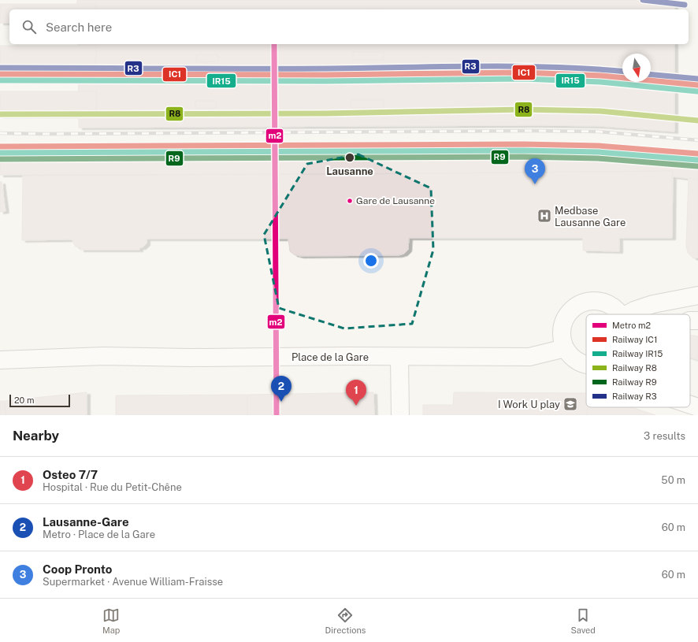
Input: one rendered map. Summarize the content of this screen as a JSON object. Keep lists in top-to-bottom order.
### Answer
{
  "streets": {
    "main road": ["Place de la Gare"]
  },
  "places": {
    "other": ["Lausanne", "Gare de Lausanne"],
    "hospital": ["Medbase Lausanne Gare"],
    "school or university": ["I Work U play"]
  },
  "lines": [
    "rail line R3",
    "metro line m2",
    "rail line IC1",
    "rail line IR15",
    "rail line R8",
    "rail line R9"
  ],
  "legend": [
    "Metro m2",
    "Railway IC1",
    "Railway IR15",
    "Railway R8",
    "Railway R9",
    "Railway R3"
  ],
  "scale_bar": "20 m",
  "north": "bottom",
  "page": {
    "search": "Search here",
    "pins": ["3", "2", "1"],
    "scale": "20 m",
    "heading": ["Nearby", "3 results"],
    "list": [
      {
        "mark": "1",
        "name": "Osteo 7/7",
        "note": "Hospital · Rue du Petit-Chêne",
        "value": "50 m"
      },
      {
        "mark": "2",
        "name": "Lausanne-Gare",
        "note": "Metro · Place de la Gare",
        "value": "60 m"
      },
      {
        "mark": "3",
        "name": "Coop Pronto",
        "note": "Supermarket · Avenue William-Fraisse",
        "value": "60 m"
      }
    ],
    "nav": ["Map", "Directions", "Saved"]
  }
}
